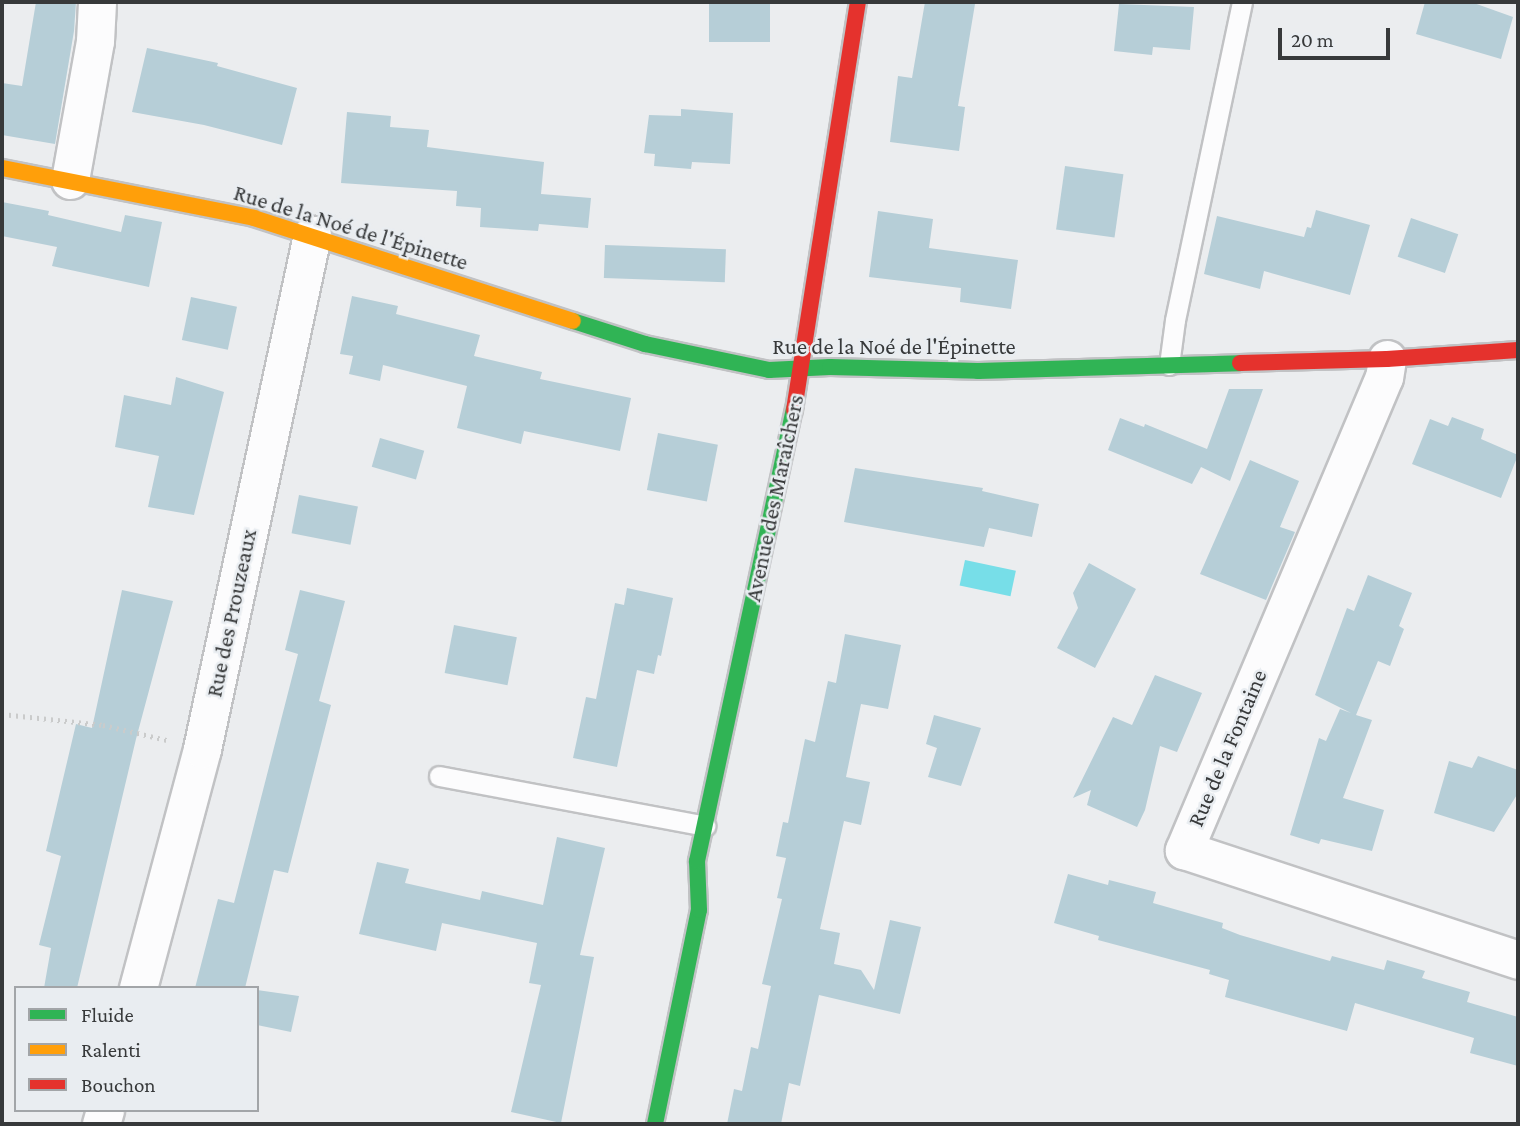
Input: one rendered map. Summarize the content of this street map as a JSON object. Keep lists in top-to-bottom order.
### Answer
{
  "streets": {
    "street": [
      "Rue de la Noé de l'Épinette",
      "Avenue des Maraîchers",
      "Rue des Prouzeaux",
      "Rue de la Fontaine"
    ]
  },
  "crossings": [
    ["Rue de la Noé de l'Épinette", "Avenue des Maraîchers"],
    ["Rue de la Noé de l'Épinette", "Rue des Prouzeaux"],
    ["Rue de la Noé de l'Épinette", "Rue de la Fontaine"]
  ],
  "legend": ["Fluide", "Ralenti", "Bouchon"],
  "scale_bar": "20 m"
}
